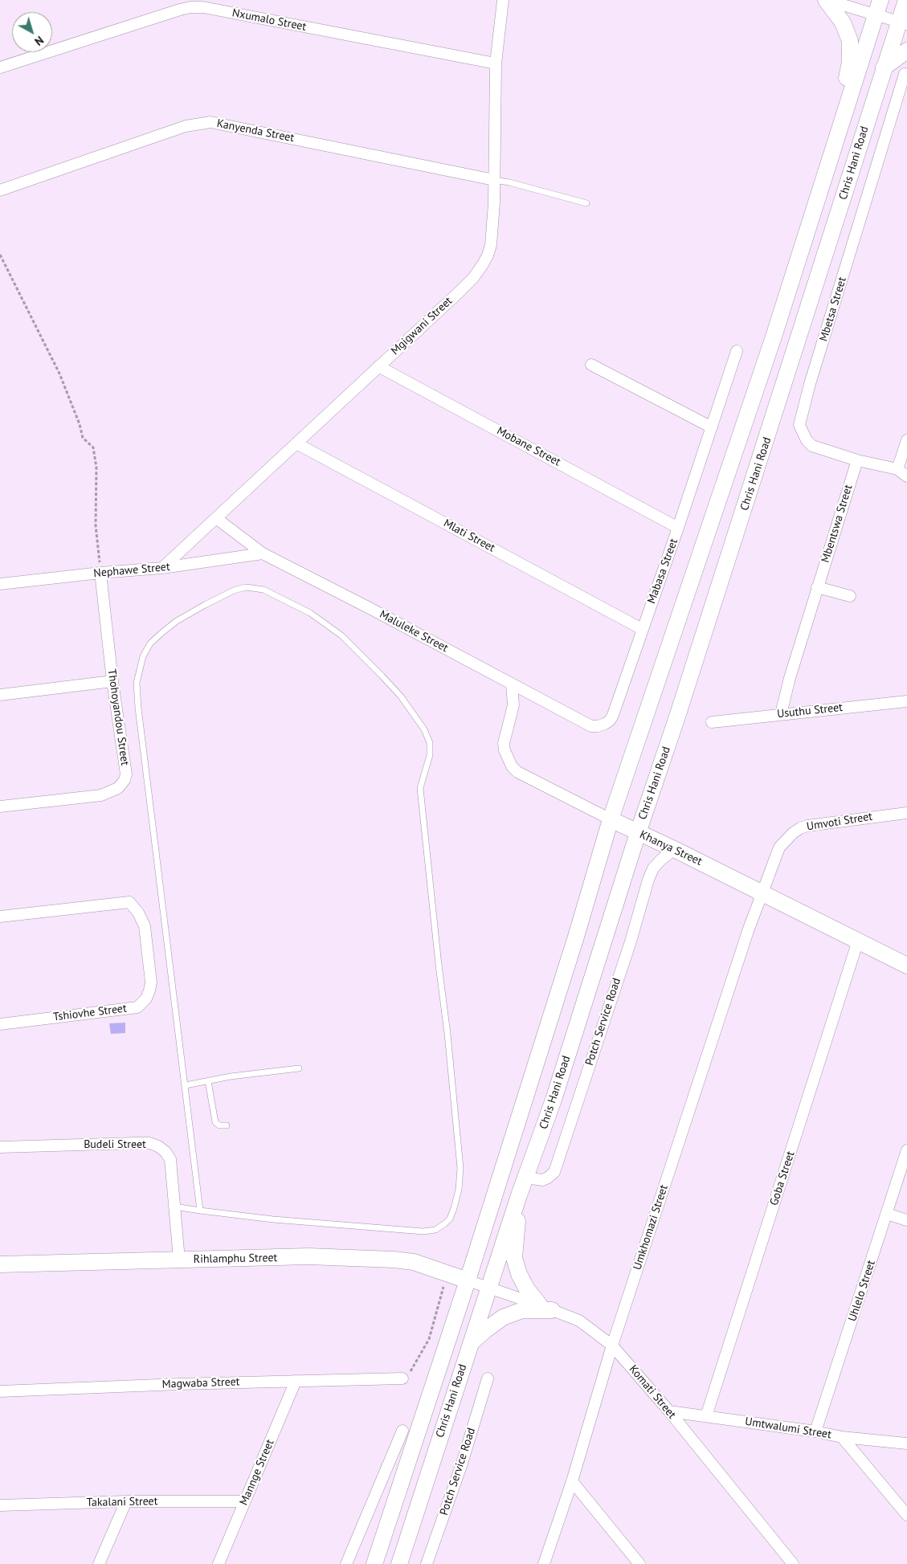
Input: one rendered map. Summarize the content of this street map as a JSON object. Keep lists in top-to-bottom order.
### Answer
{
  "streets": {
    "main road": ["Chris Hani Road", "Khanya Street", "Rihlamphu Street"],
    "street": [
      "Nxumalo Street",
      "Kanyenda Street",
      "Mbetsa Street",
      "Mgigwani Street",
      "Mobane Street",
      "Mbentswa Street",
      "Mlati Street",
      "Nephawe Street",
      "Mabasa Street",
      "Maluleke Street",
      "Usuthu Street",
      "Thohoyandou Street",
      "Umvoti Street",
      "Tshiovhe Street",
      "Potch Service Road",
      "Budeli Street",
      "Goba Street",
      "Umkhomazi Street",
      "Uhlelo Street",
      "Magwaba Street",
      "Komati Street",
      "Umtwalumi Street",
      "Mannge Street",
      "Takalani Street"
    ]
  },
  "crossings": [
    ["Nxumalo Street", "Mgigwani Street"],
    ["Kanyenda Street", "Mgigwani Street"],
    ["Chris Hani Road", "Khanya Street"],
    ["Chris Hani Road", "Potch Service Road"],
    ["Chris Hani Road", "Rihlamphu Street"],
    ["Chris Hani Road", "Komati Street"],
    ["Mbetsa Street", "Mbentswa Street"],
    ["Mgigwani Street", "Mobane Street"],
    ["Mgigwani Street", "Mlati Street"],
    ["Mgigwani Street", "Nephawe Street"],
    ["Mgigwani Street", "Maluleke Street"],
    ["Mobane Street", "Mabasa Street"],
    ["Mbentswa Street", "Usuthu Street"],
    ["Mlati Street", "Mabasa Street"],
    ["Nephawe Street", "Maluleke Street"],
    ["Nephawe Street", "Thohoyandou Street"],
    ["Mabasa Street", "Maluleke Street"],
    ["Maluleke Street", "Khanya Street"],
    ["Umvoti Street", "Khanya Street"],
    ["Umvoti Street", "Umkhomazi Street"],
    ["Khanya Street", "Potch Service Road"],
    ["Khanya Street", "Goba Street"],
    ["Khanya Street", "Umkhomazi Street"],
    ["Budeli Street", "Rihlamphu Street"],
    ["Goba Street", "Umtwalumi Street"],
    ["Umkhomazi Street", "Komati Street"],
    ["Rihlamphu Street", "Komati Street"],
    ["Uhlelo Street", "Umtwalumi Street"],
    ["Magwaba Street", "Mannge Street"],
    ["Komati Street", "Umtwalumi Street"],
    ["Mannge Street", "Takalani Street"]
  ],
  "north": "bottom right"
}
